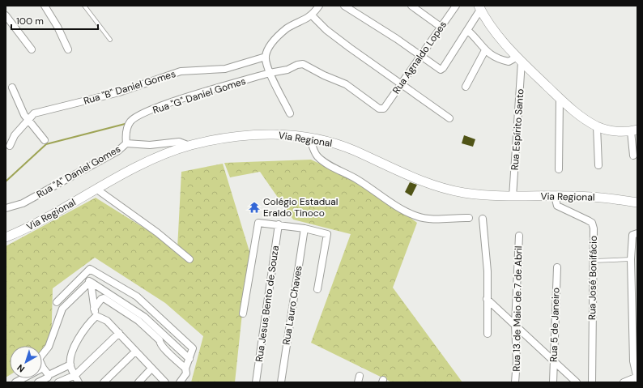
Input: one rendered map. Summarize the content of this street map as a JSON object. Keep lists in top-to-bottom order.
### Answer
{
  "streets": {
    "main road": ["Via Regional"],
    "street": [
      "Rua Agnaldo Lopes",
      "Rua \"B\" Daniel Gomes",
      "Rua \"G\" Daniel Gomes",
      "Rua Espírito Santo",
      "Rua \"A\" Daniel Gomes",
      "Rua José Bonifácio",
      "Rua Jesus Bento de Souza",
      "Rua Lauro Chaves",
      "Rua 13 de Maio de 7 de Abril",
      "Rua 5 de Janeiro"
    ]
  },
  "crossings": [
    ["Rua Agnaldo Lopes", "Rua \"G\" Daniel Gomes"],
    ["Rua \"G\" Daniel Gomes", "Rua \"A\" Daniel Gomes"],
    ["Rua Espírito Santo", "Via Regional"],
    ["Via Regional", "Rua \"A\" Daniel Gomes"],
    ["Via Regional", "Rua José Bonifácio"]
  ],
  "places": {
    "temple": ["Colégio Estadual Eraldo Tinoco"]
  },
  "scale_bar": "100 m",
  "north": "bottom left"
}
